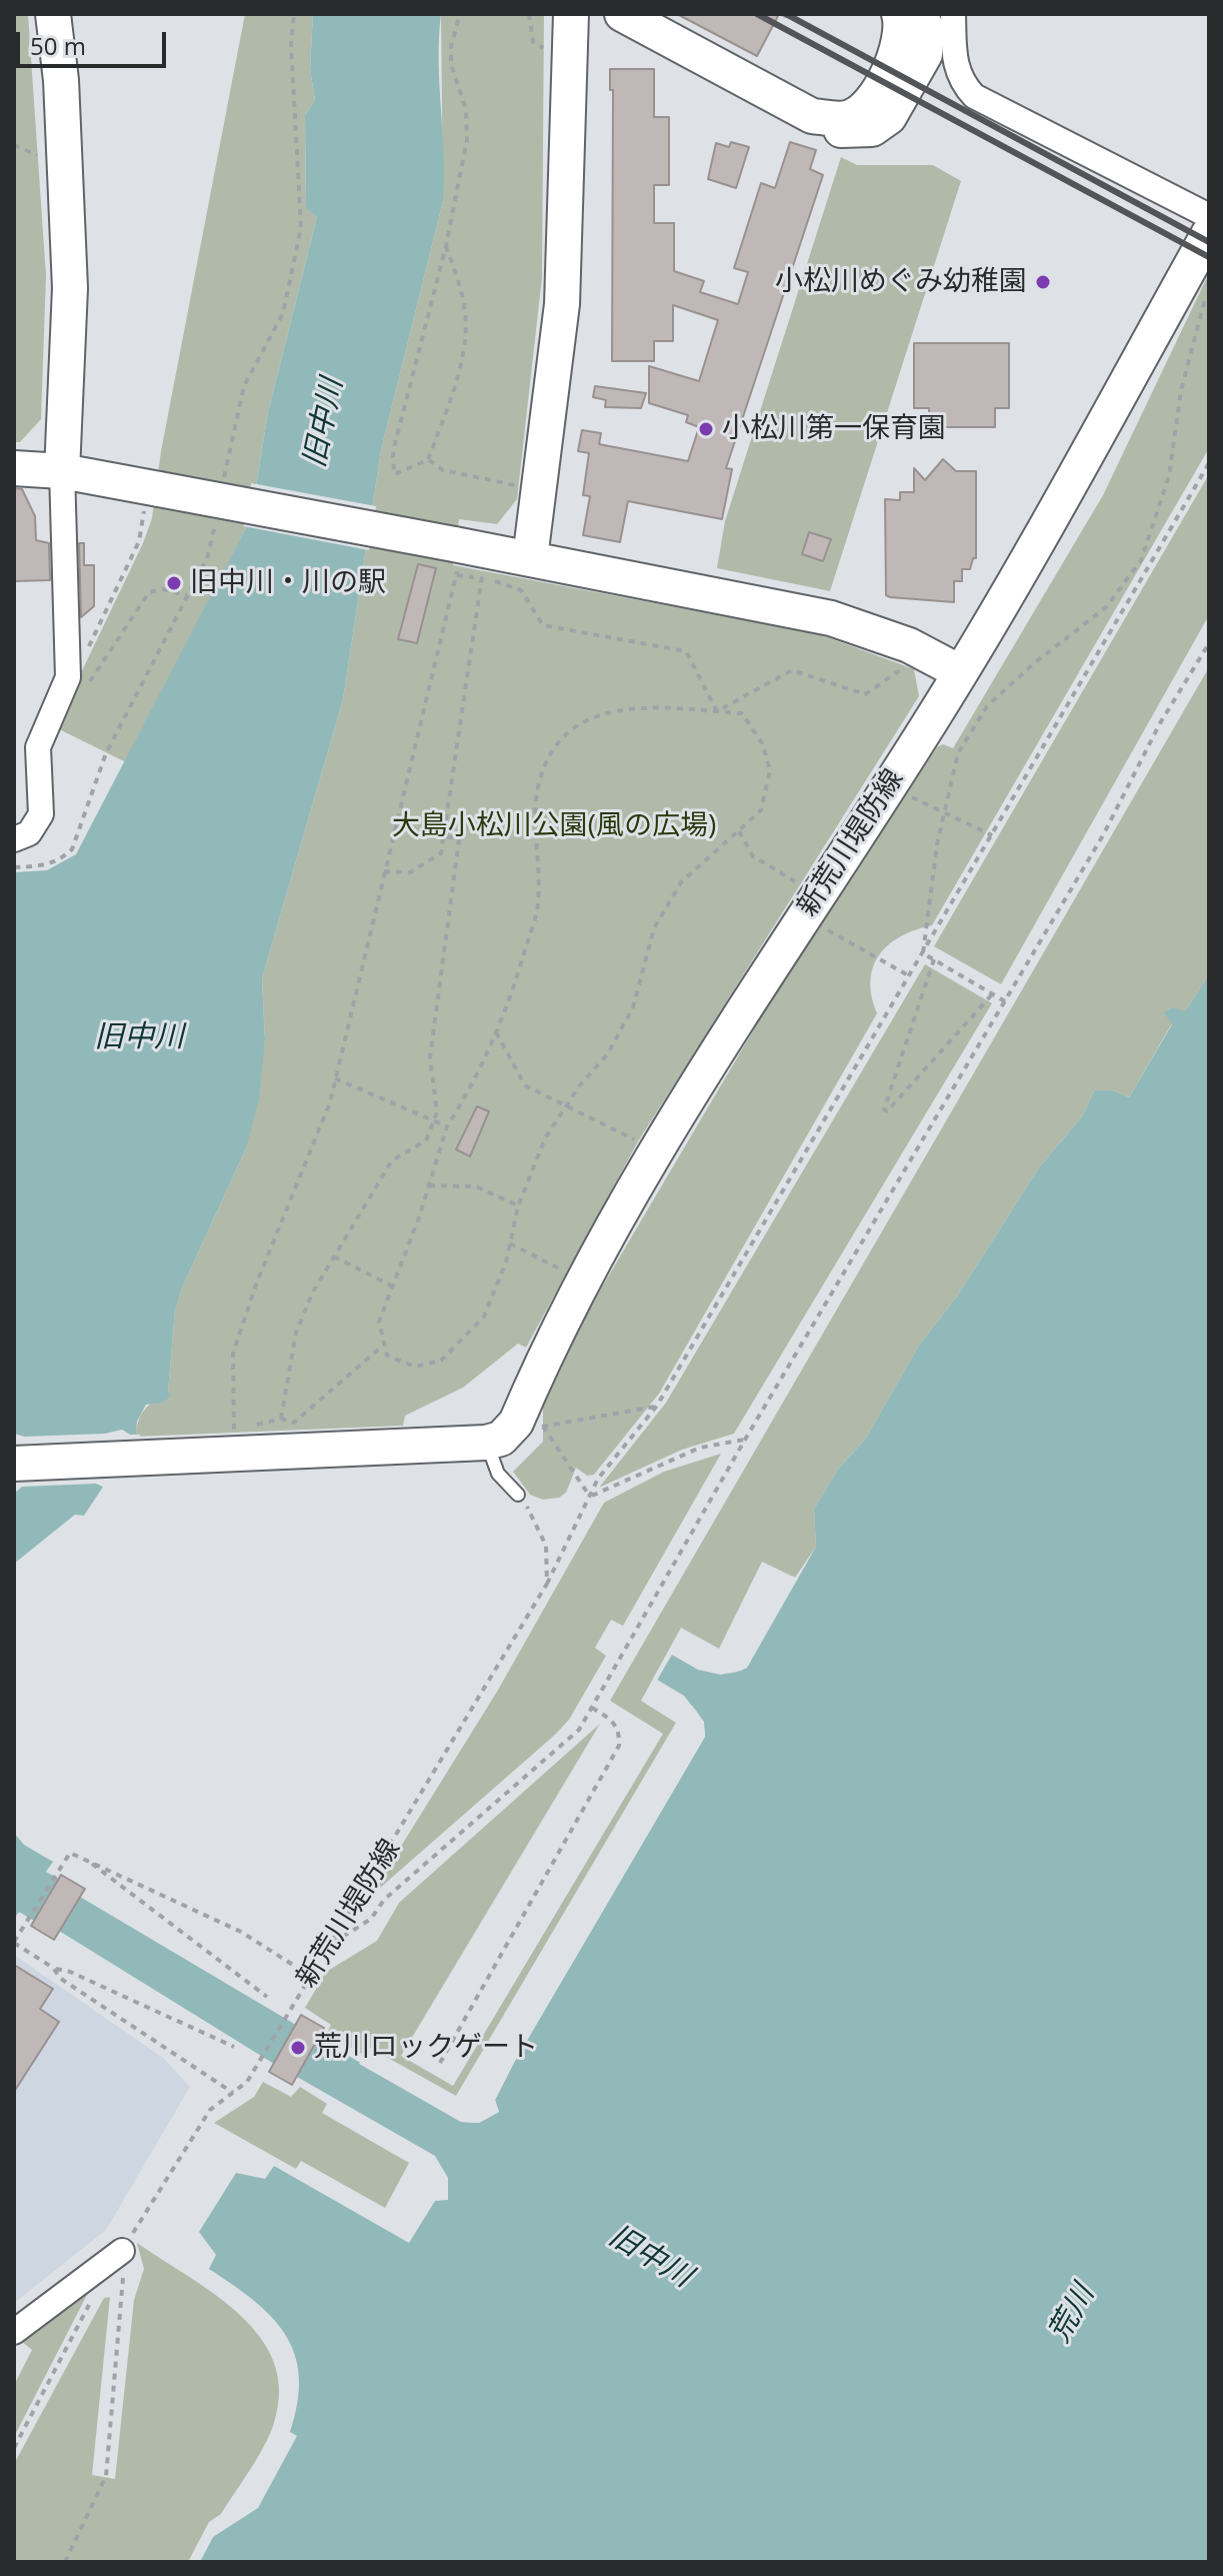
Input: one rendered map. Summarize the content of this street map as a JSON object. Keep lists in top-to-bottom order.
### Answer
{
  "streets": {
    "street": ["新荒川堤防線"]
  },
  "water": ["旧中川", "荒川"],
  "parks": ["大島小松川公園(風の広場)"],
  "places": [
    "小松川めぐみ幼稚園",
    "小松川第一保育園",
    "旧中川・川の駅",
    "荒川ロックゲート"
  ],
  "scale_bar": "50 m"
}
